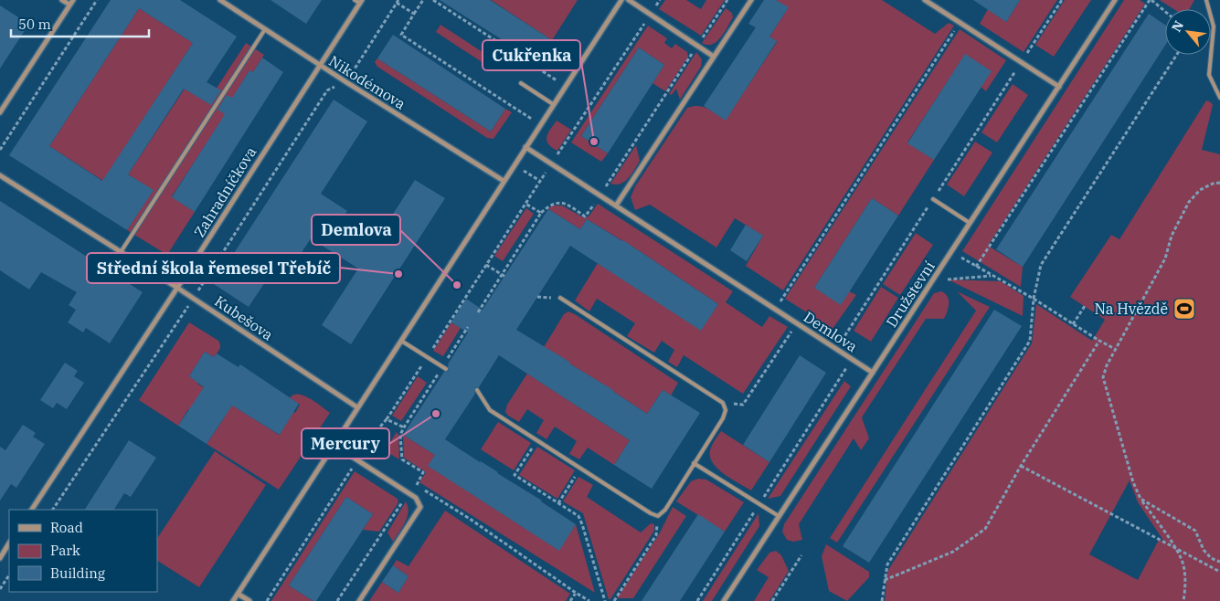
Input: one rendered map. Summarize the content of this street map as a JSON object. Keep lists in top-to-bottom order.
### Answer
{
  "streets": {
    "street": [
      "Nikodémova",
      "Zahradníčkova",
      "Družstevní",
      "Kubešova",
      "Demlova"
    ]
  },
  "crossings": [
    ["Nikodémova", "Zahradníčkova"],
    ["Zahradníčkova", "Kubešova"],
    ["Družstevní", "Demlova"]
  ],
  "places": {
    "other": [
      "Cukřenka",
      "Střední škola řemesel Třebíč",
      "Demlova",
      "Mercury"
    ],
    "sports": ["Na Hvězdě"]
  },
  "legend": ["Road", "Park", "Building"],
  "scale_bar": "50 m",
  "north": "top left"
}
